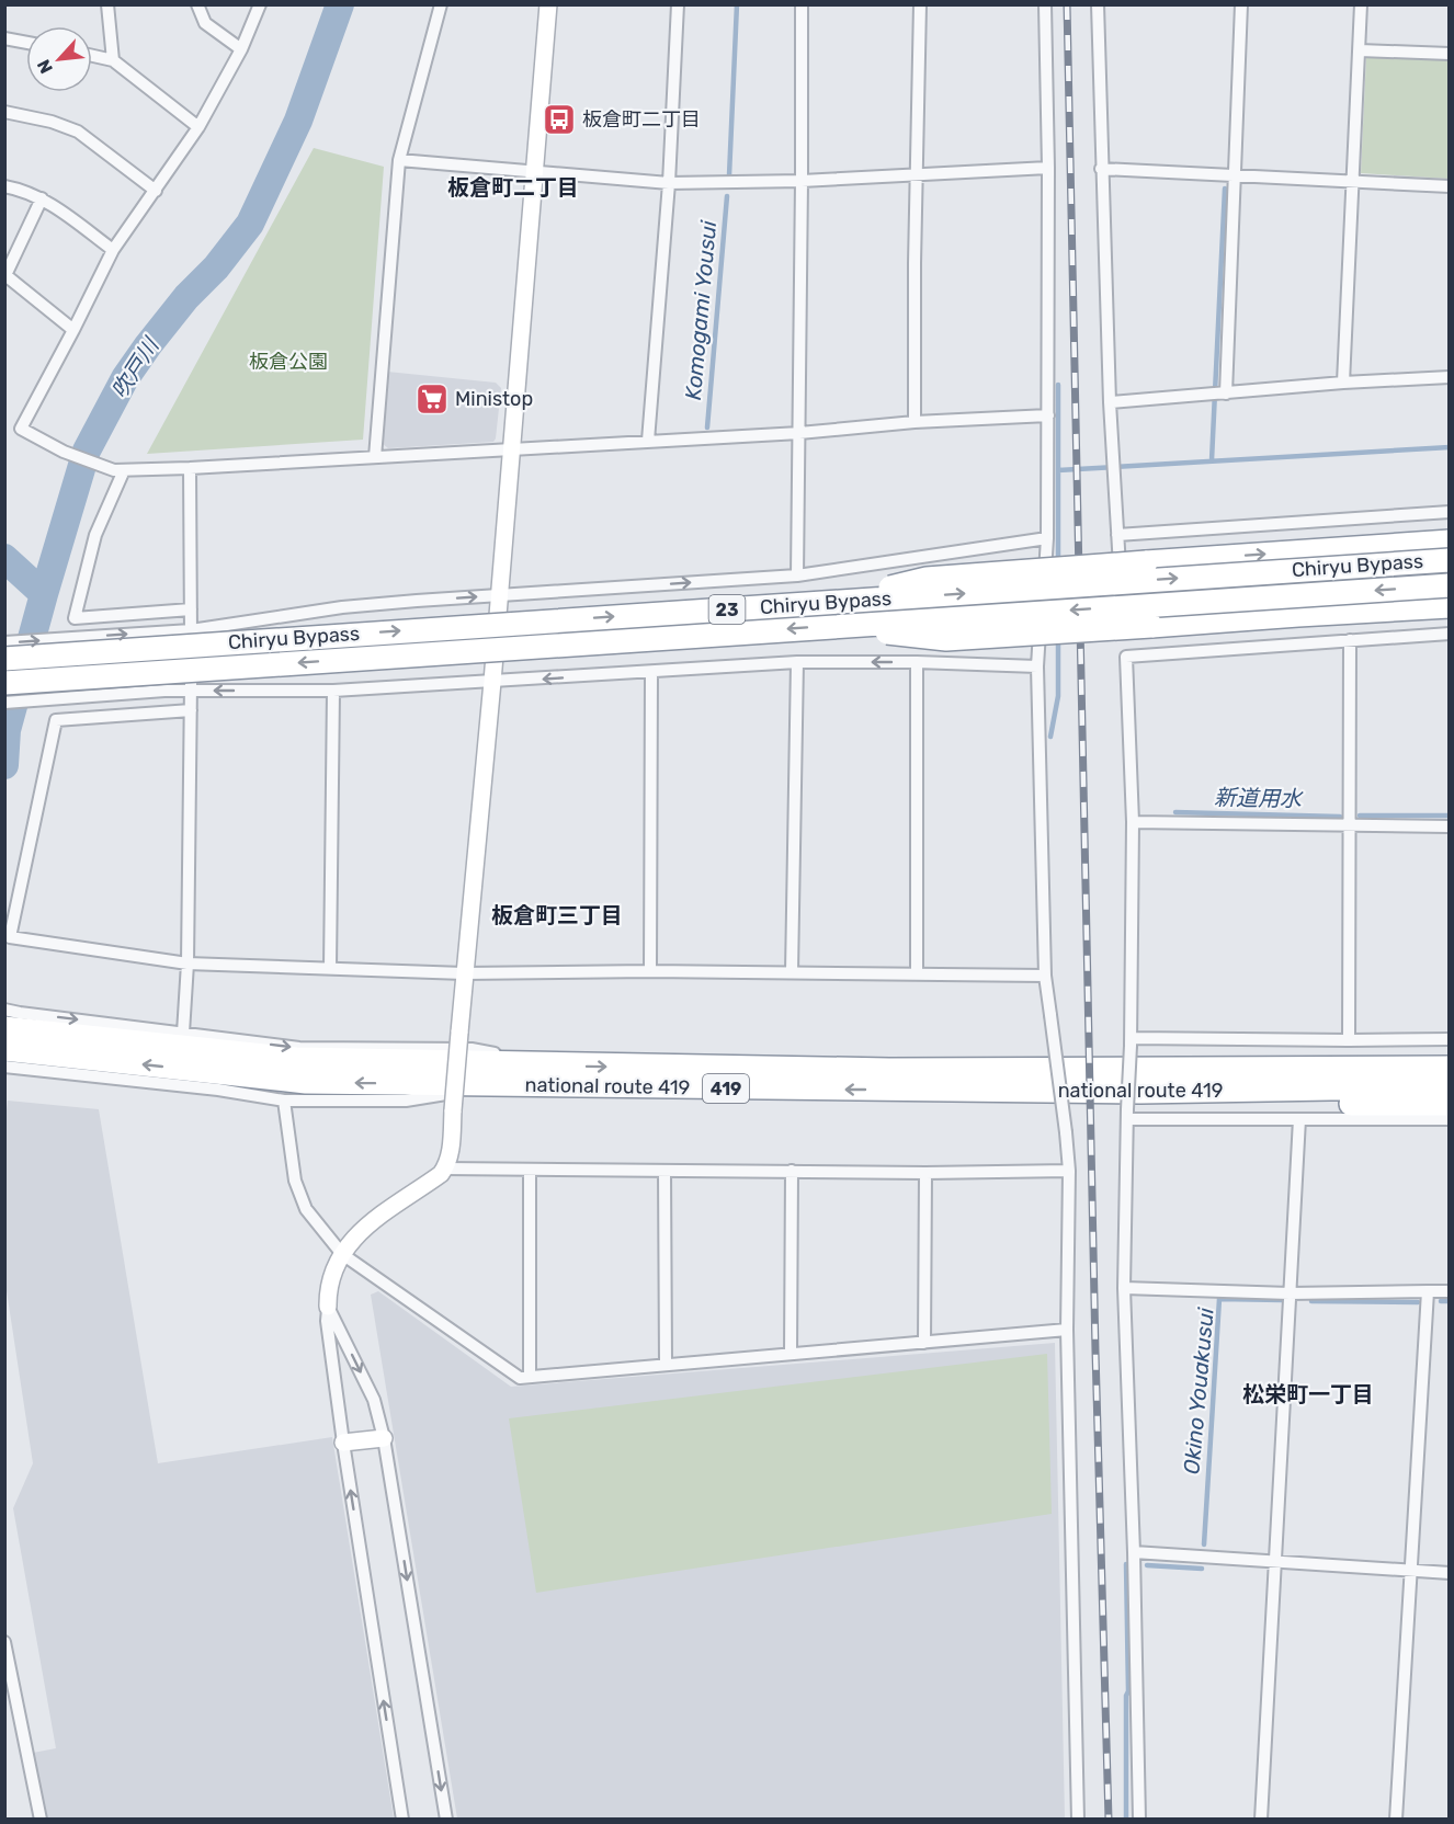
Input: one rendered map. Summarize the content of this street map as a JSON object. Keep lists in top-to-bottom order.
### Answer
{
  "streets": {
    "highway": [
      "Chiryu Bypass",
      "23",
      "national route 419",
      "419"
    ]
  },
  "districts": ["板倉町二丁目", "板倉町三丁目", "松栄町一丁目"],
  "water": [
    "Komogami Yousui",
    "吹戸川",
    "新道用水",
    "Okino Youakusui"
  ],
  "parks": ["板倉公園"],
  "places": {
    "bus stop": ["板倉町二丁目"],
    "supermarket": ["Ministop"]
  },
  "north": "bottom left"
}
